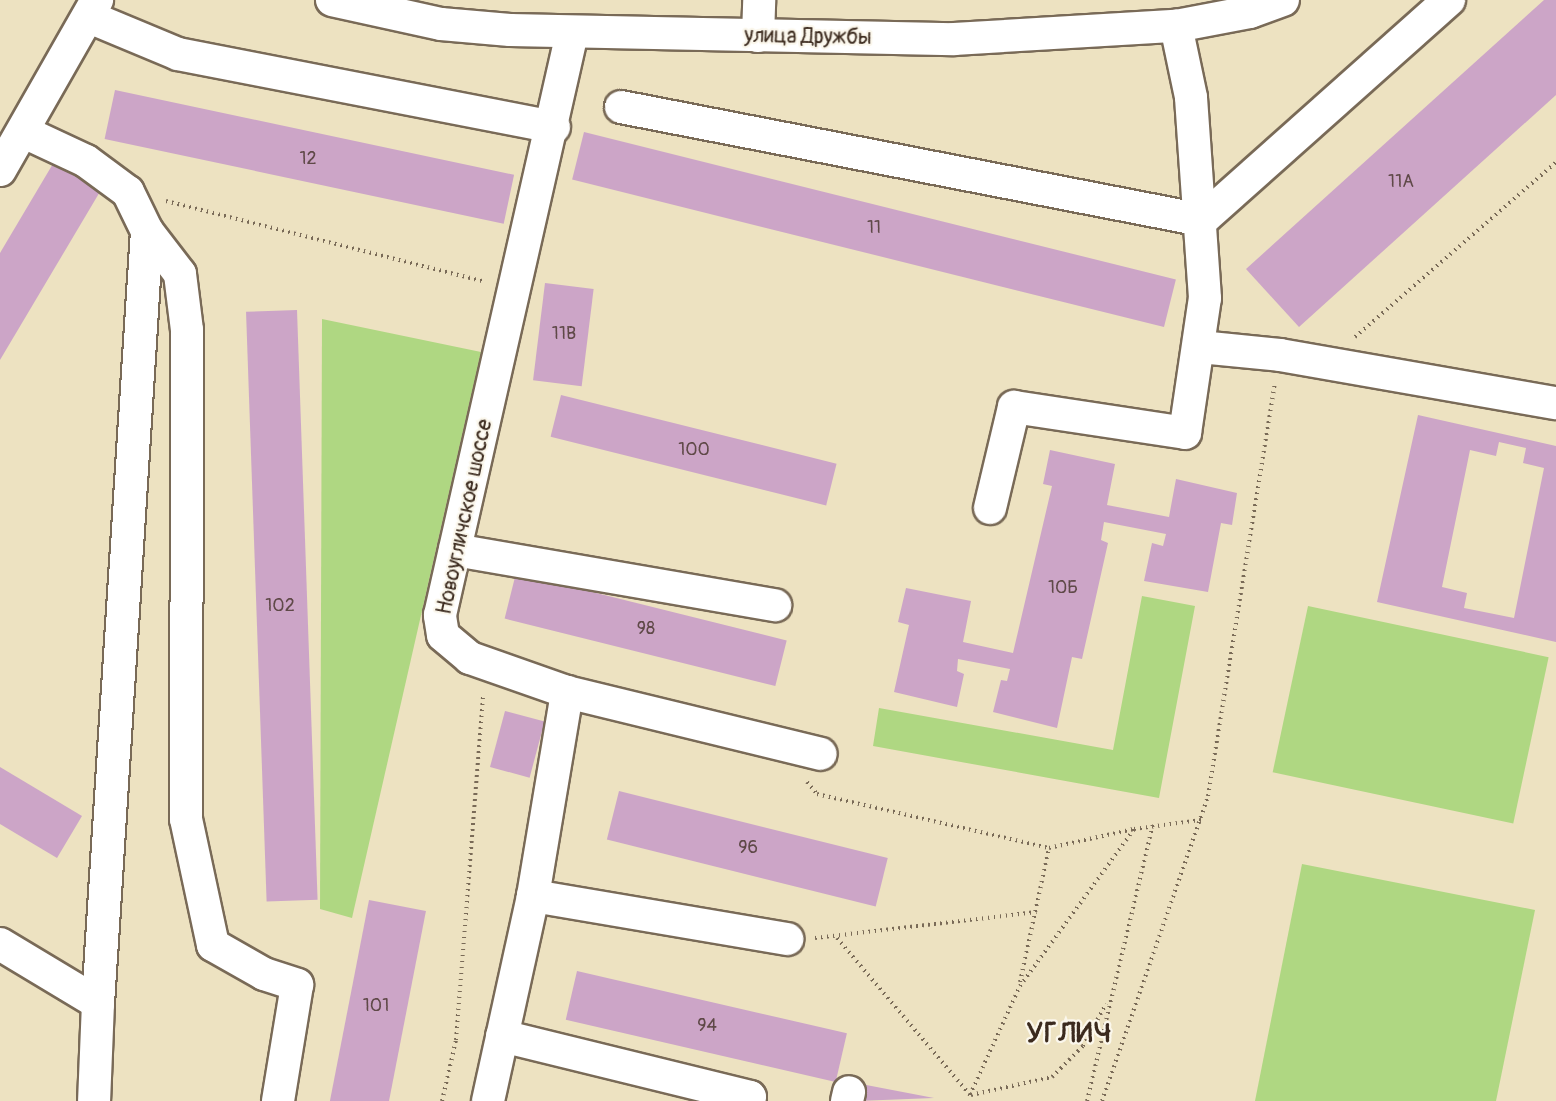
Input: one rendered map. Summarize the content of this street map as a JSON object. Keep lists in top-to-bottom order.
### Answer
{
  "streets": {
    "street": ["улица Дружбы", "Новоугличское шоссе"]
  },
  "crossings": [
    ["улица Дружбы", "Новоугличское шоссе"]
  ],
  "districts": ["УГЛИЧ"],
  "house_numbers": [
    "12",
    "11А",
    "11",
    "11В",
    "100",
    "10Б",
    "102",
    "98",
    "96",
    "101",
    "94"
  ]
}
